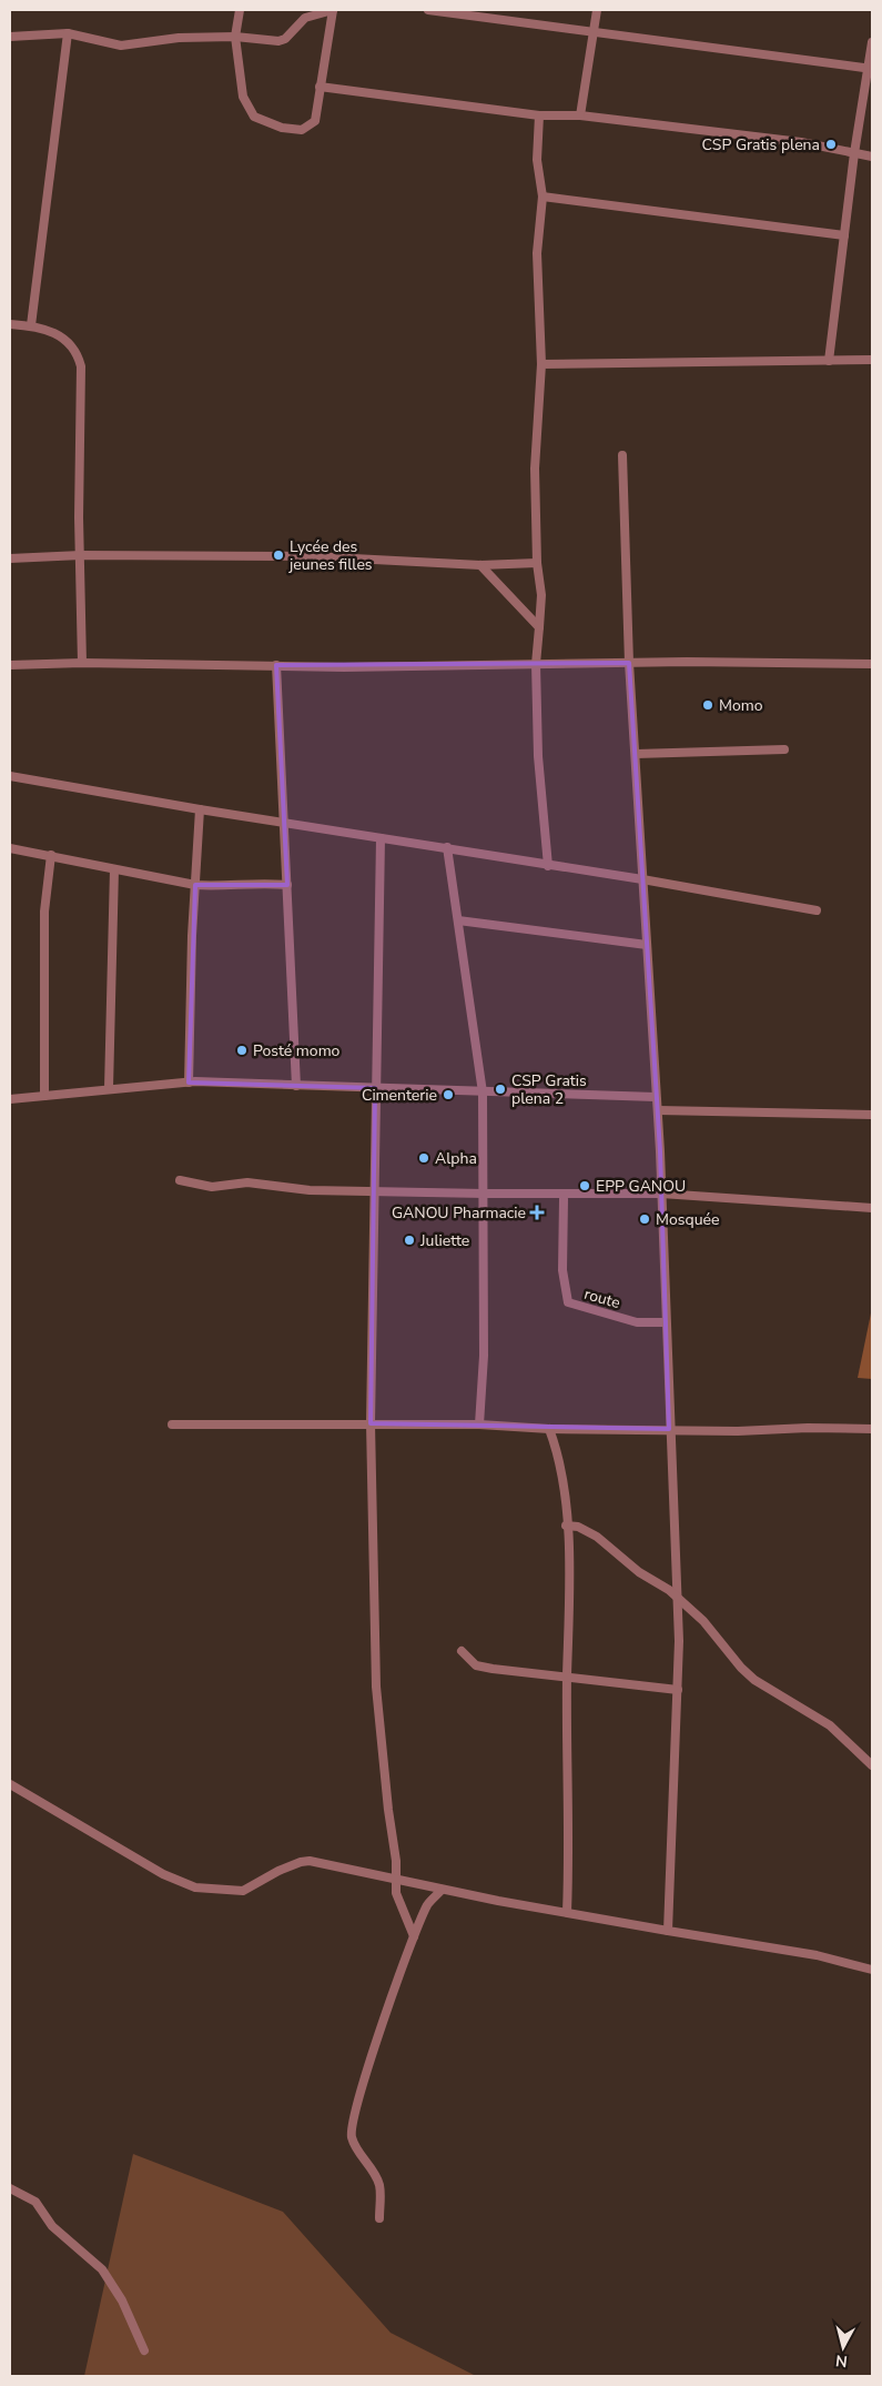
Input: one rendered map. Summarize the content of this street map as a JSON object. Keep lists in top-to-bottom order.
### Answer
{
  "streets": {
    "street": ["route"]
  },
  "places": {
    "other": [
      "CSP Gratis plena",
      "Lycée des jeunes filles",
      "Momo",
      "Posté momo",
      "CSP Gratis plena 2",
      "Cimenterie",
      "Alpha",
      "EPP GANOU",
      "Mosquée",
      "Juliette"
    ],
    "health": ["GANOU Pharmacie"]
  },
  "north": "bottom"
}
